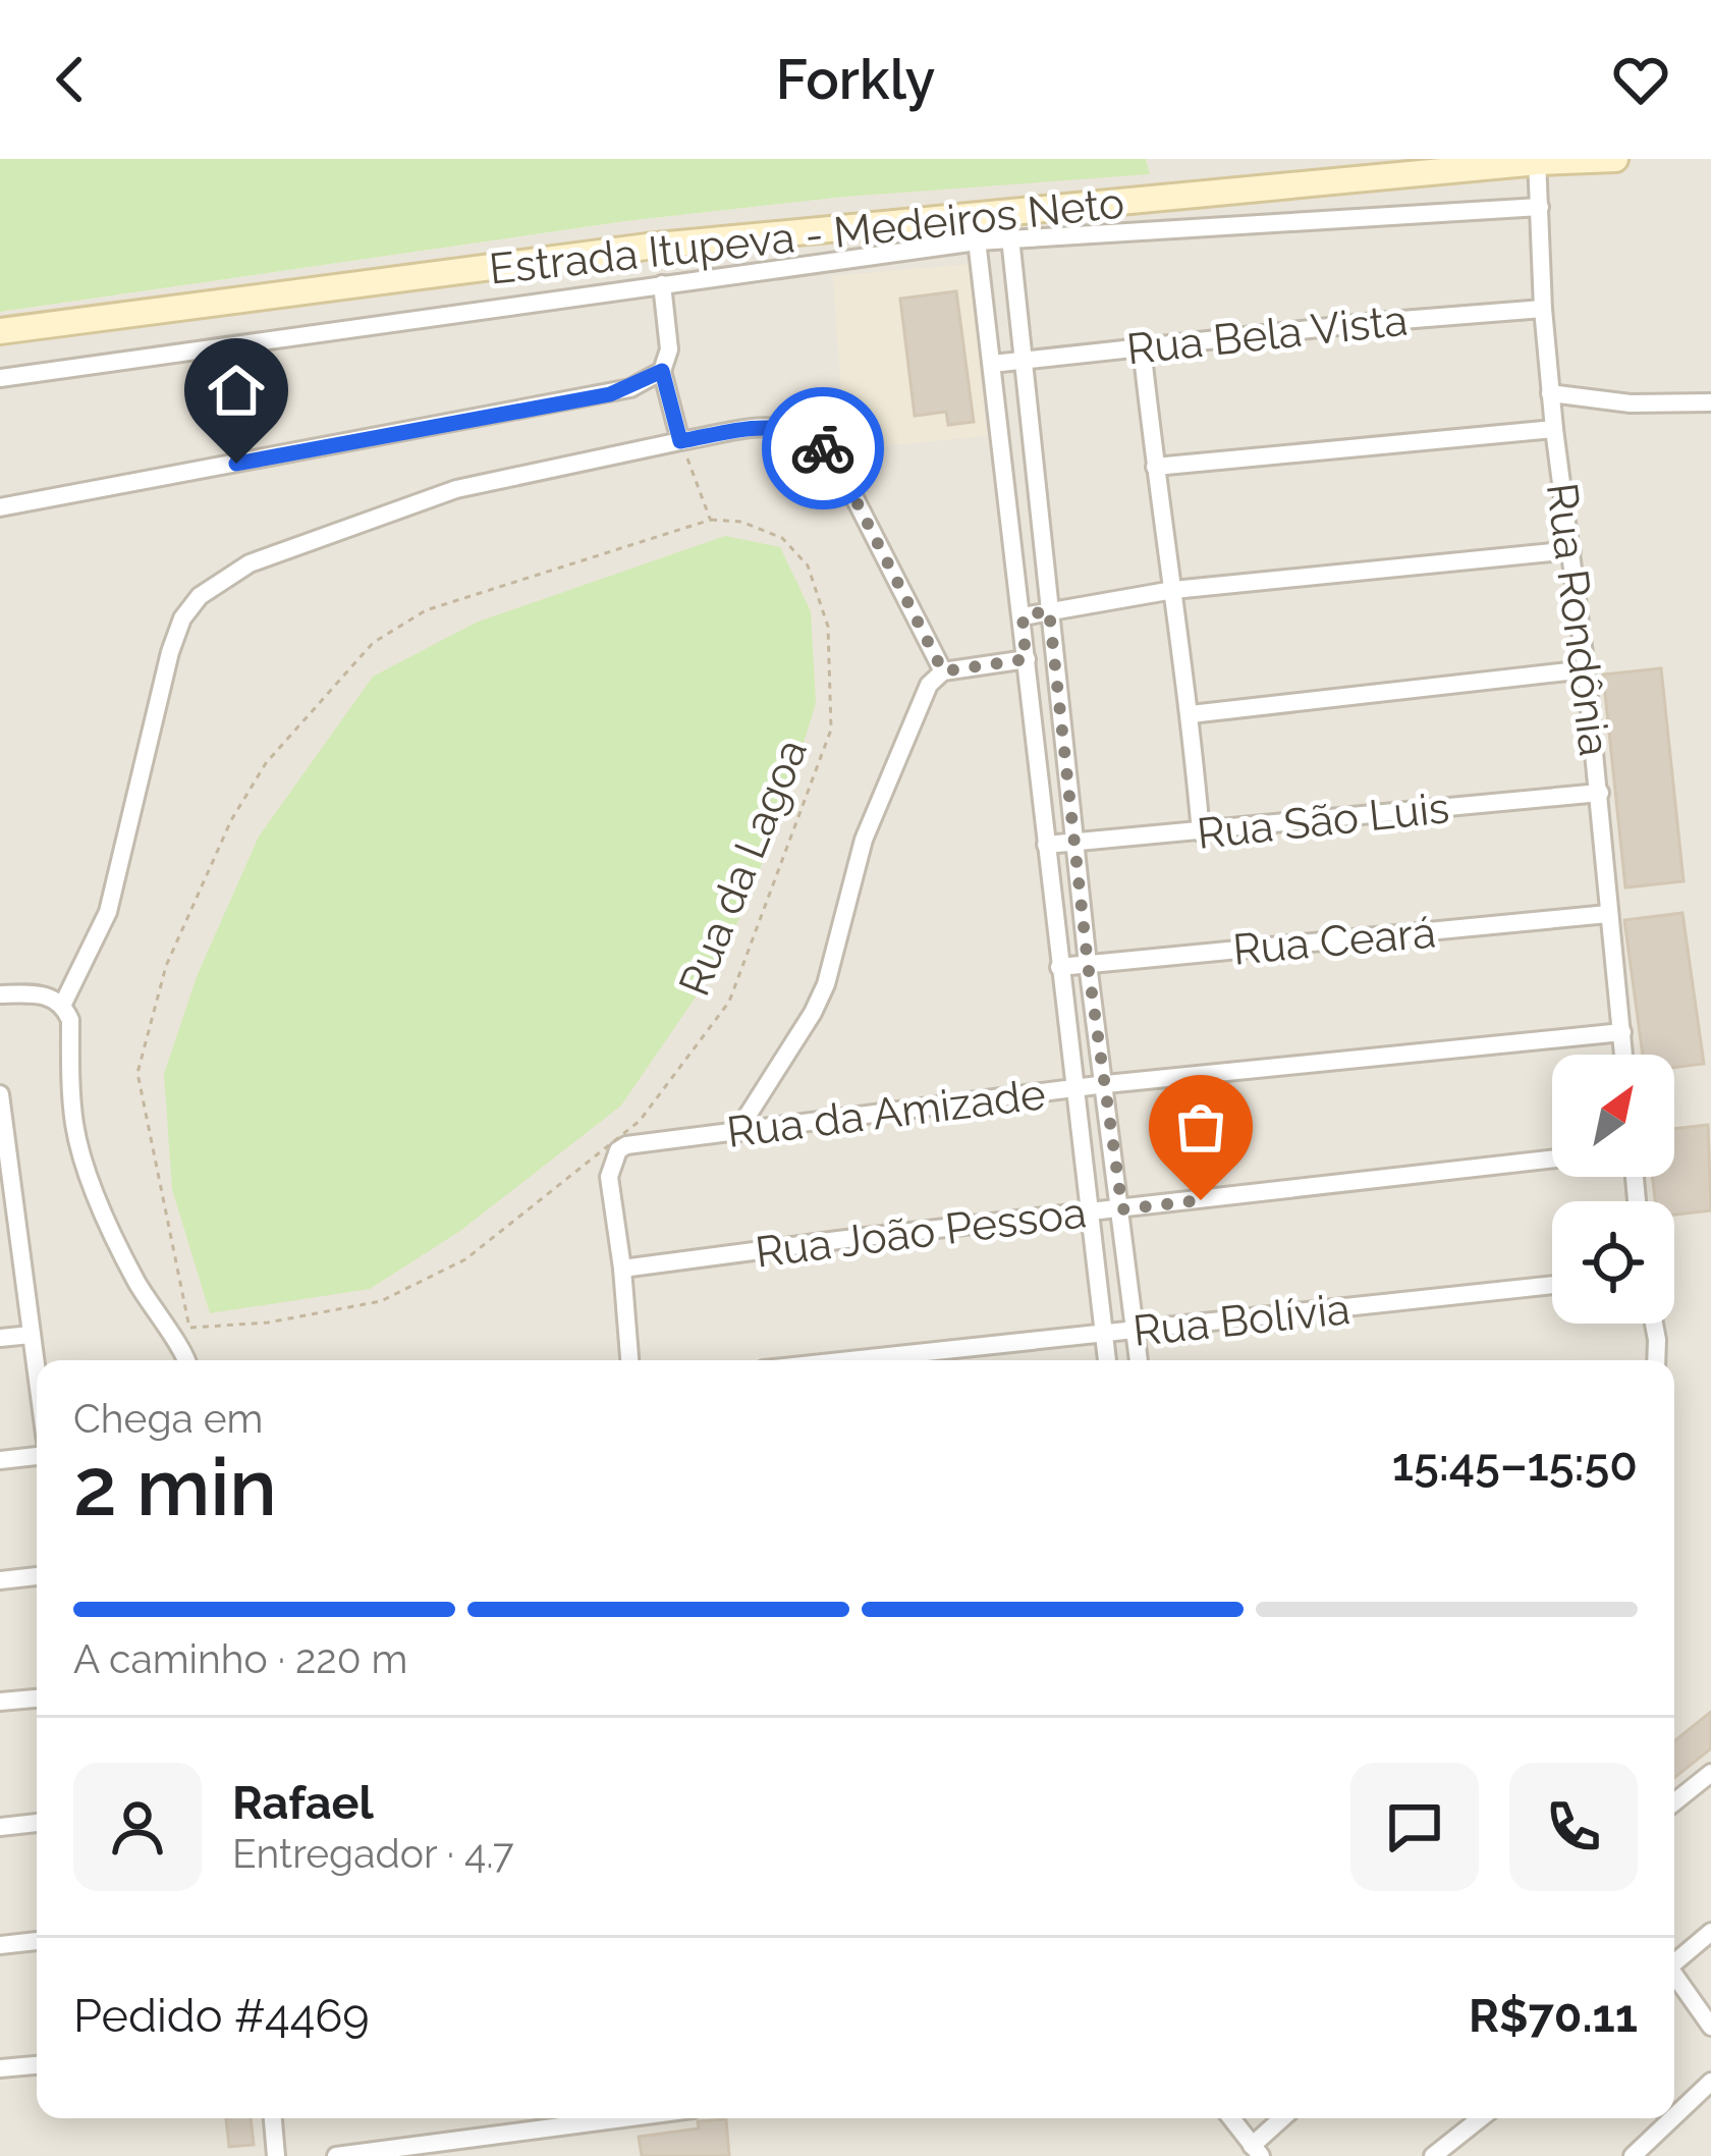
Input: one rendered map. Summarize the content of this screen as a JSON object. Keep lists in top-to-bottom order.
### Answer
{
  "streets": {
    "main road": ["Estrada Itupeva - Medeiros Neto"],
    "street": [
      "Rua Bela Vista",
      "Rua Rondônia",
      "Rua São Luis",
      "Rua Ceará",
      "Rua da Amizade",
      "Rua João Pessoa",
      "Rua Bolívia"
    ],
    "path": ["Rua da Lagoa"]
  },
  "crossings": [
    ["Estrada Itupeva - Medeiros Neto", "Rua Rondônia"],
    ["Rua Bela Vista", "Rua Rondônia"],
    ["Rua Rondônia", "Rua São Luis"],
    ["Rua Rondônia", "Rua Ceará"],
    ["Rua Rondônia", "Rua da Amizade"],
    ["Rua da Amizade", "Rua João Pessoa"]
  ],
  "north": "top right",
  "page": {
    "header": "Forkly",
    "heading": ["2 min", "Chega em", "15:45–15:50"],
    "panel": [
      "Rafael",
      "Entregador · 4.7",
      "Pedido #4469",
      "R$70.11"
    ],
    "bar": "A caminho · 220 m"
  }
}
